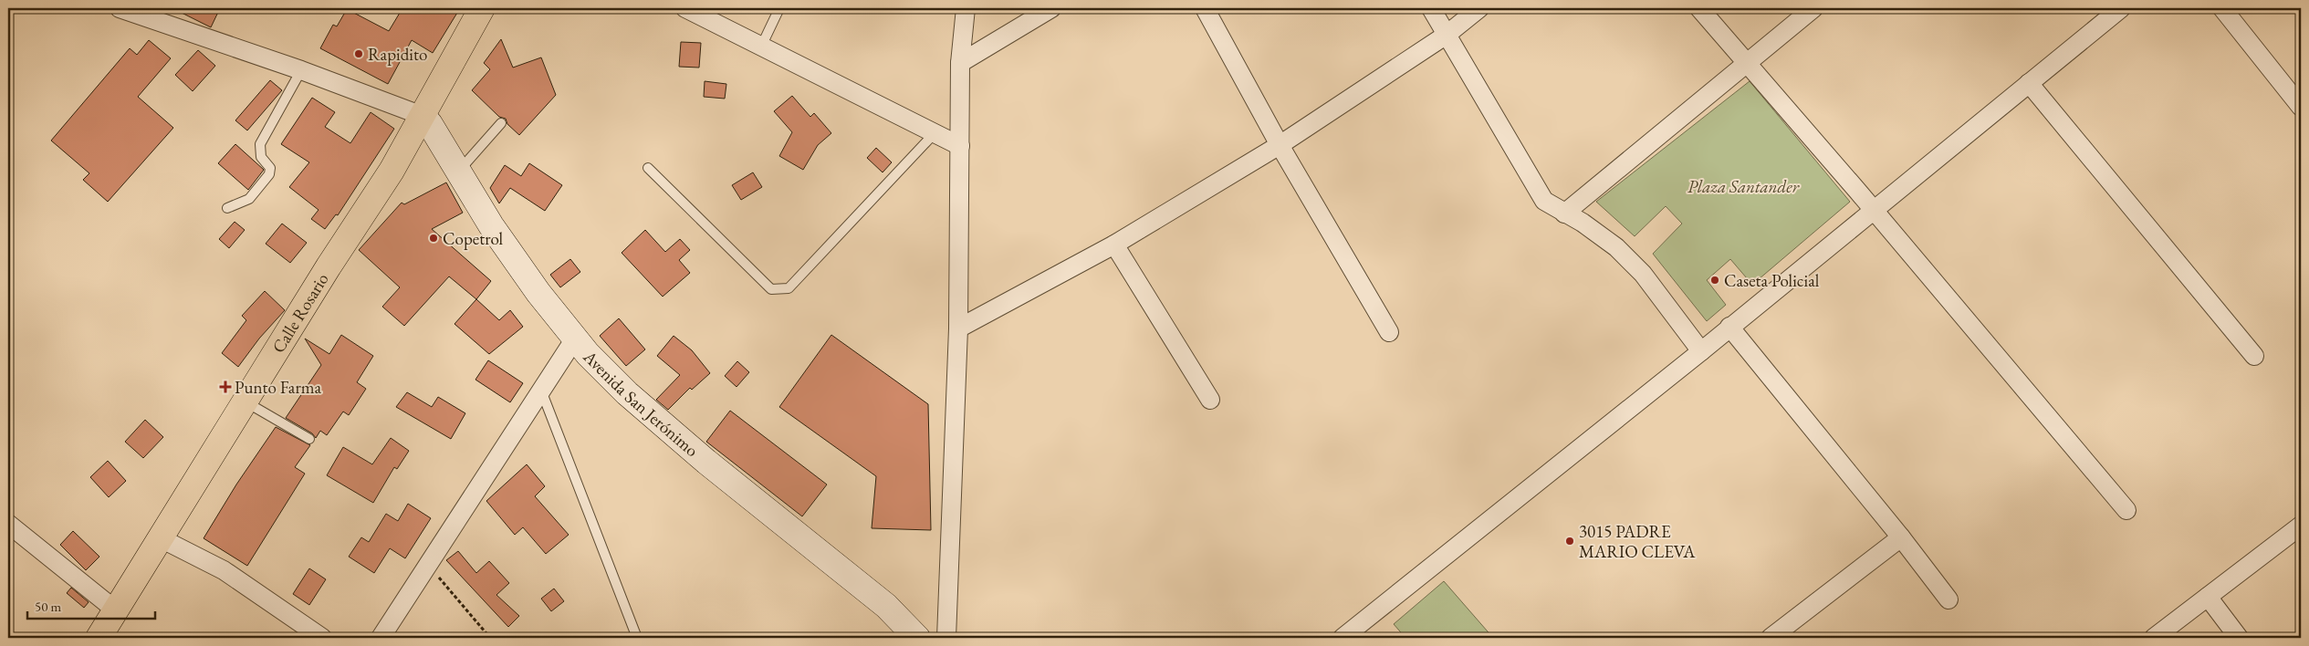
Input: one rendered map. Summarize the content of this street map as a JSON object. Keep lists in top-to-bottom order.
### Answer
{
  "streets": {
    "main road": ["Calle Rosario"],
    "street": ["Avenida San Jerónimo"]
  },
  "crossings": [
    ["Calle Rosario", "Avenida San Jerónimo"]
  ],
  "parks": ["Plaza Santander"],
  "places": {
    "other": [
      "Rapidito",
      "Copetrol",
      "Caseta Policial",
      "3015 PADRE MARIO CLEVA"
    ],
    "health": ["Punto Farma"]
  },
  "scale_bar": "50 m"
}
